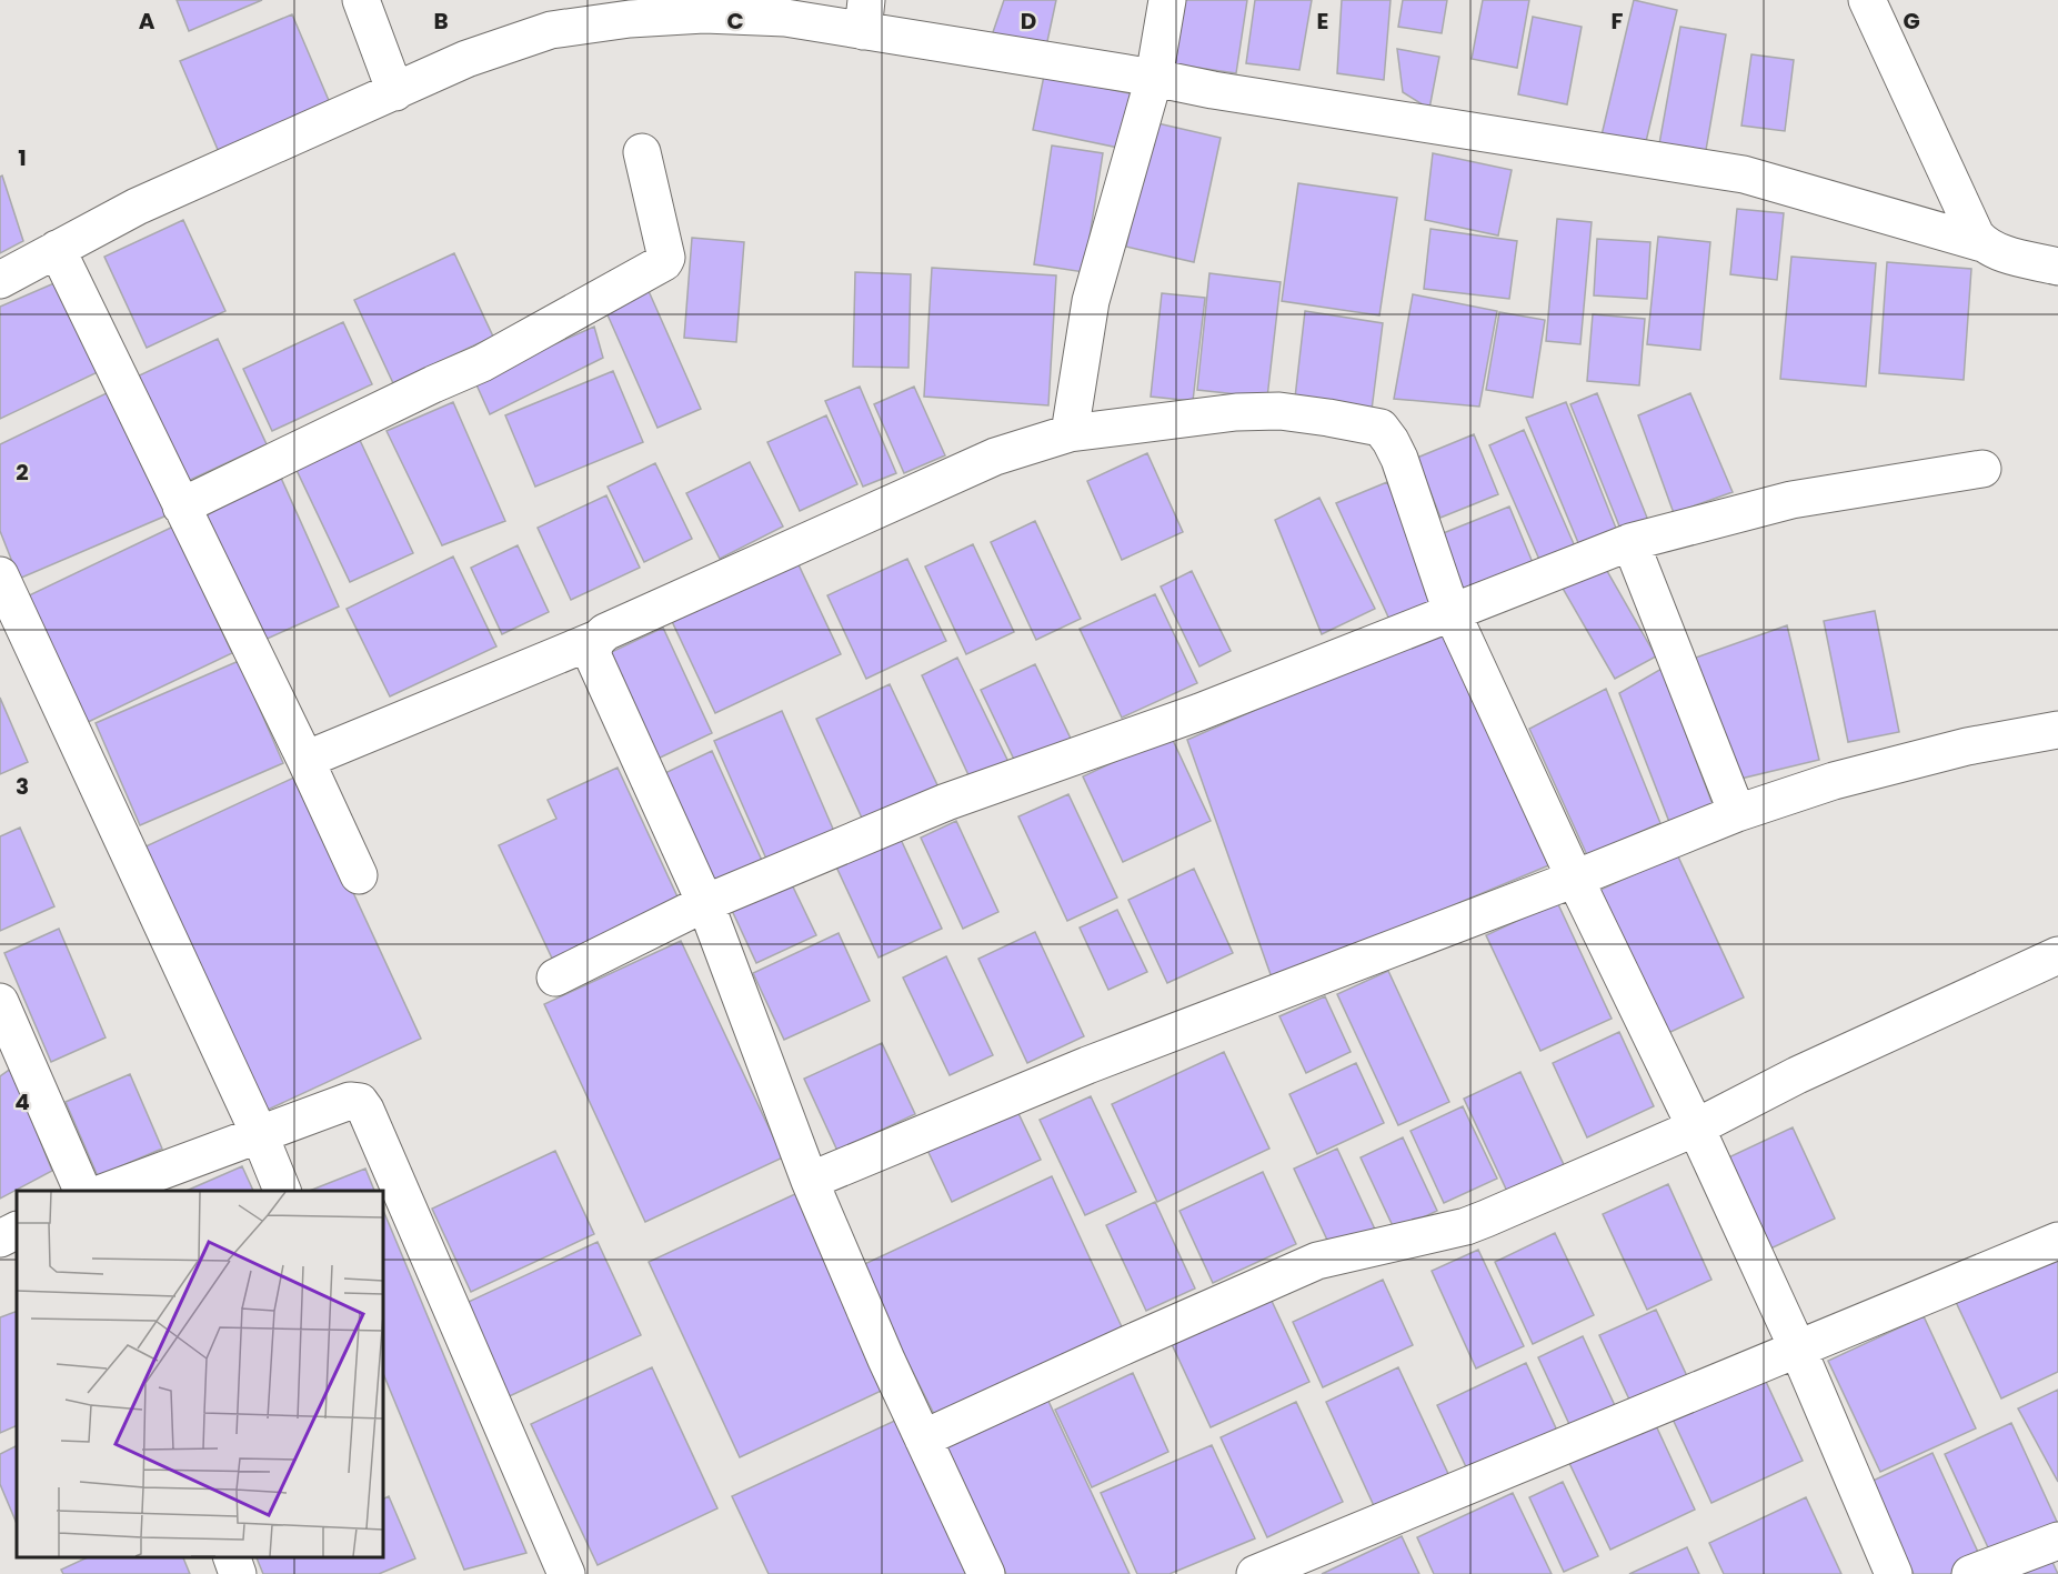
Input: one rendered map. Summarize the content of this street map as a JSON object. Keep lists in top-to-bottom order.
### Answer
{
  "grid": {
    "columns": [
      "A",
      "B",
      "C",
      "D",
      "E",
      "F",
      "G"
    ],
    "rows": [
      "1",
      "2",
      "3",
      "4"
    ]
  }
}
